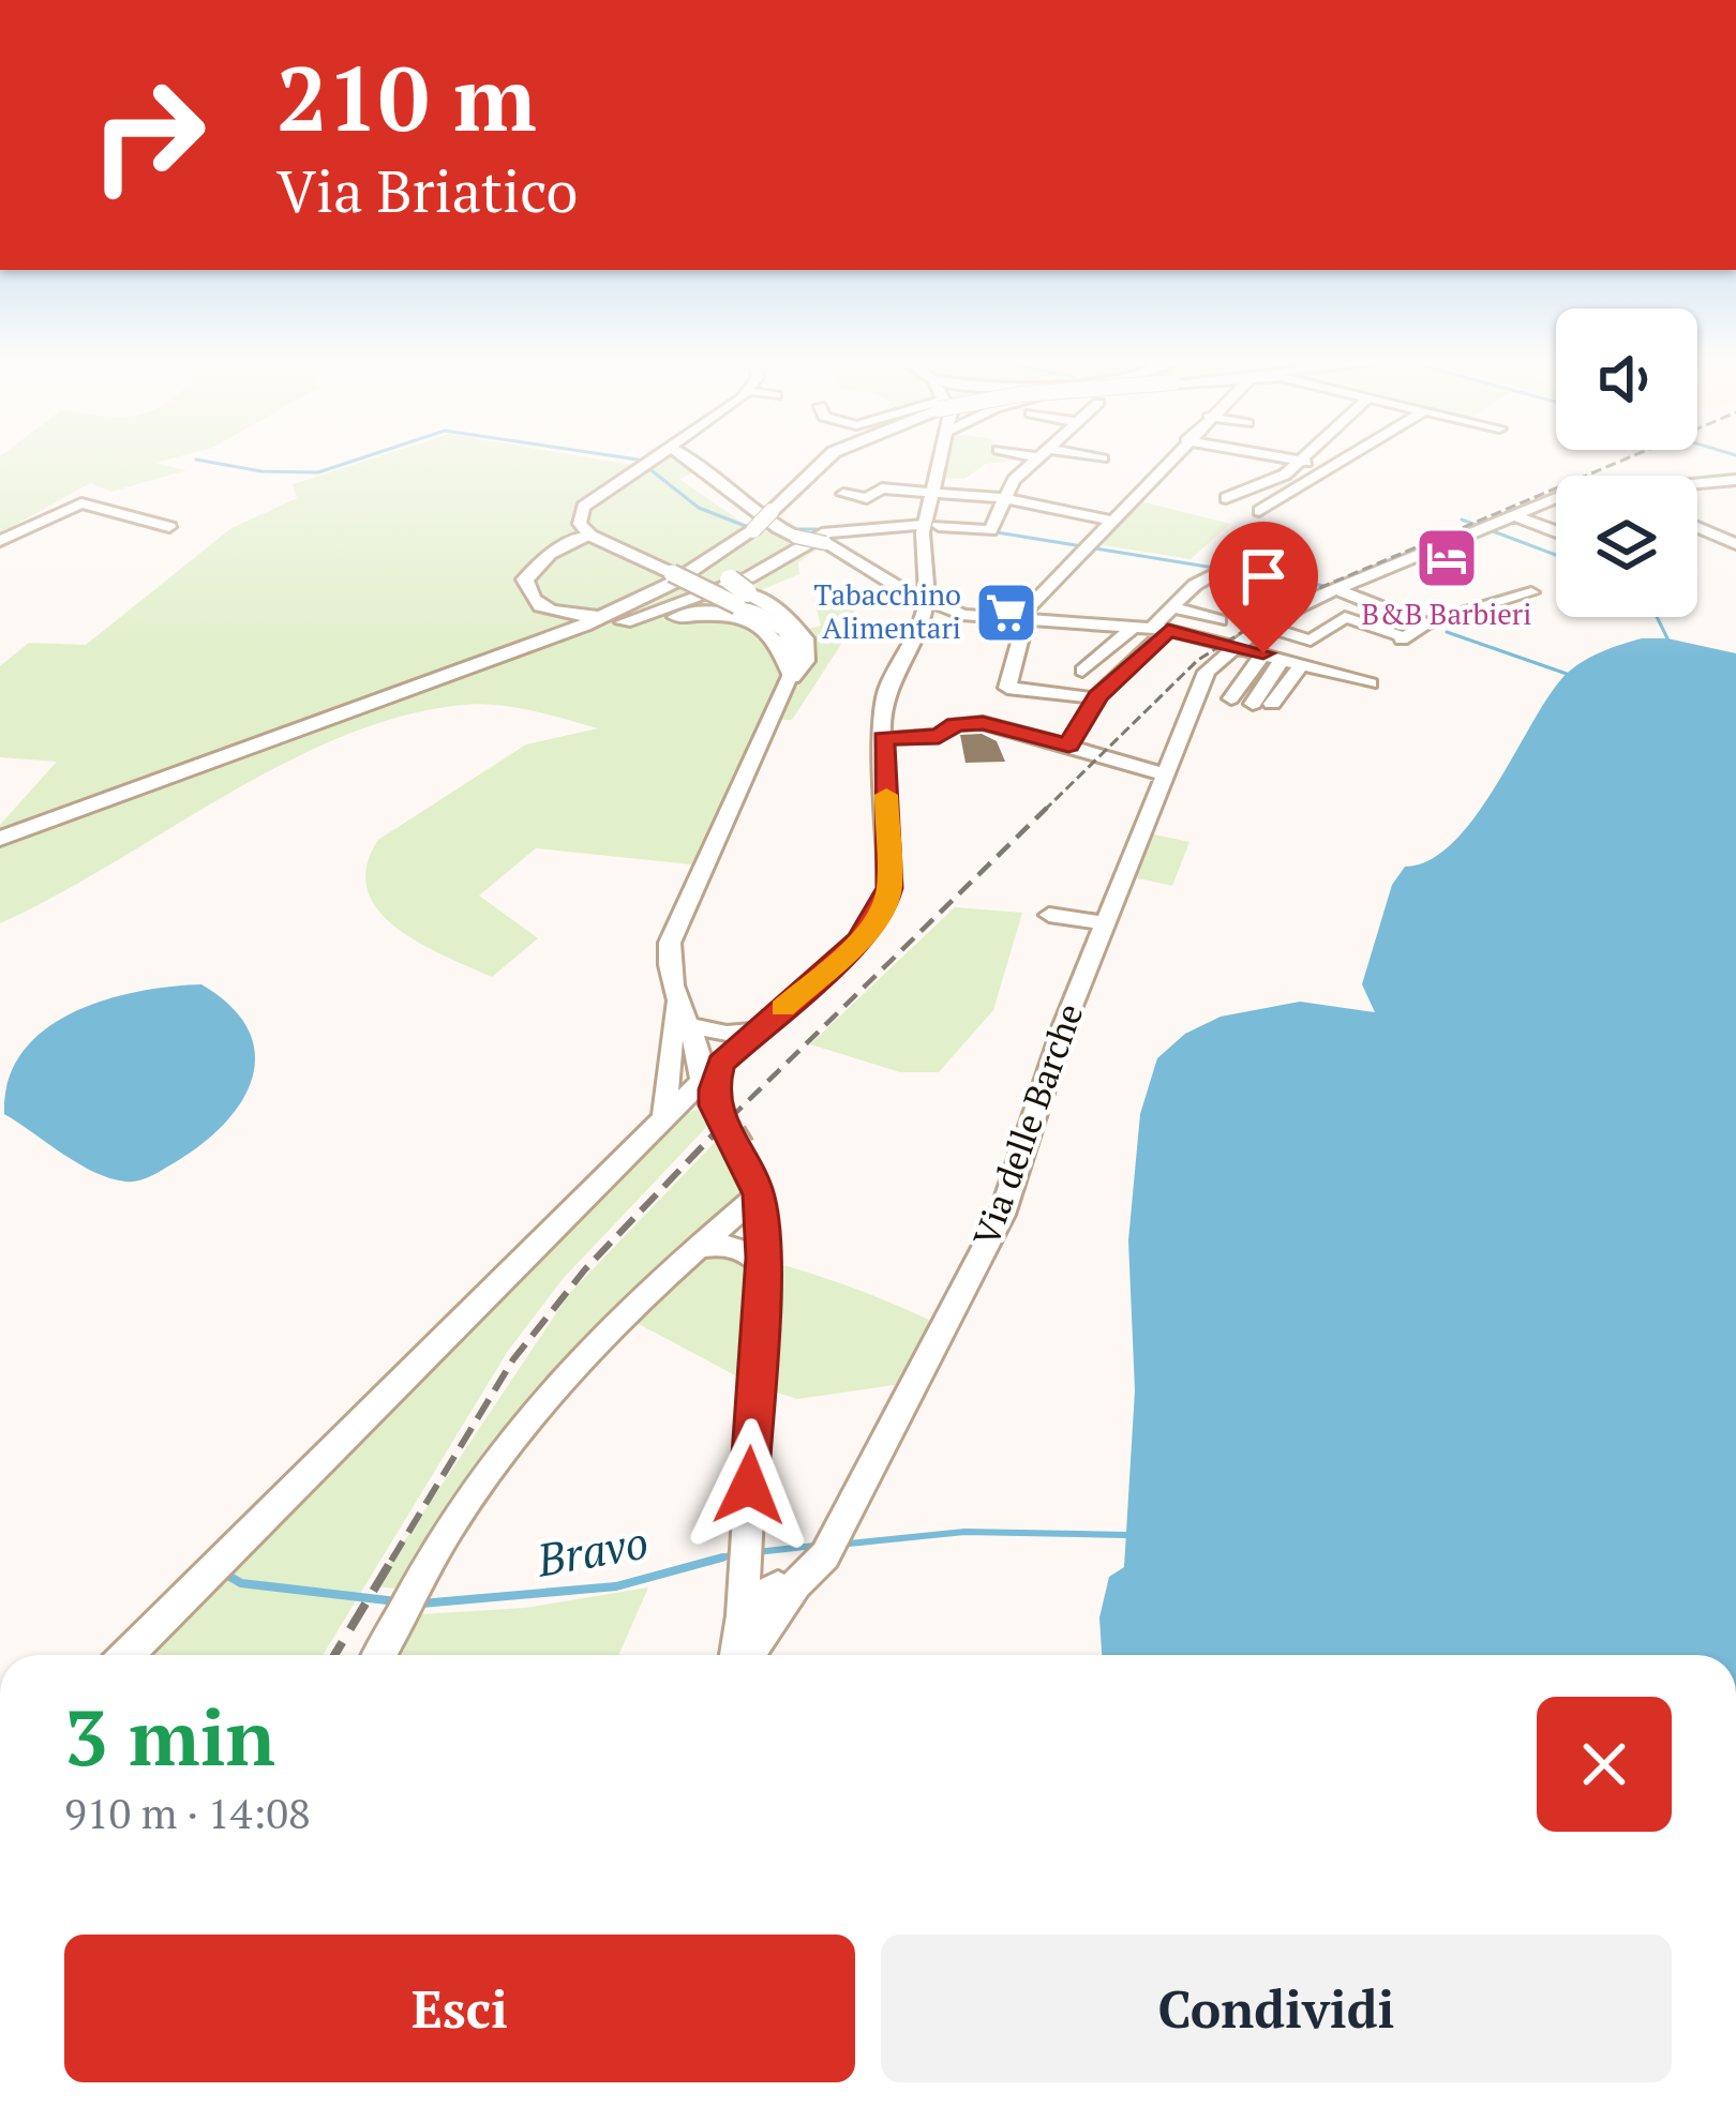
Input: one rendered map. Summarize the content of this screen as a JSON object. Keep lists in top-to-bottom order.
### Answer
{
  "streets": {
    "street": ["Via delle Barche"]
  },
  "water": ["Bravo"],
  "places": {
    "hotel": ["B&B Barbieri"],
    "supermarket": ["Tabacchino Alimentari"]
  },
  "page": {
    "turn": ["210 m", "Via Briatico"],
    "heading": ["3 min", "910 m · 14:08"],
    "buttons": ["Esci", "Condividi"]
  }
}
